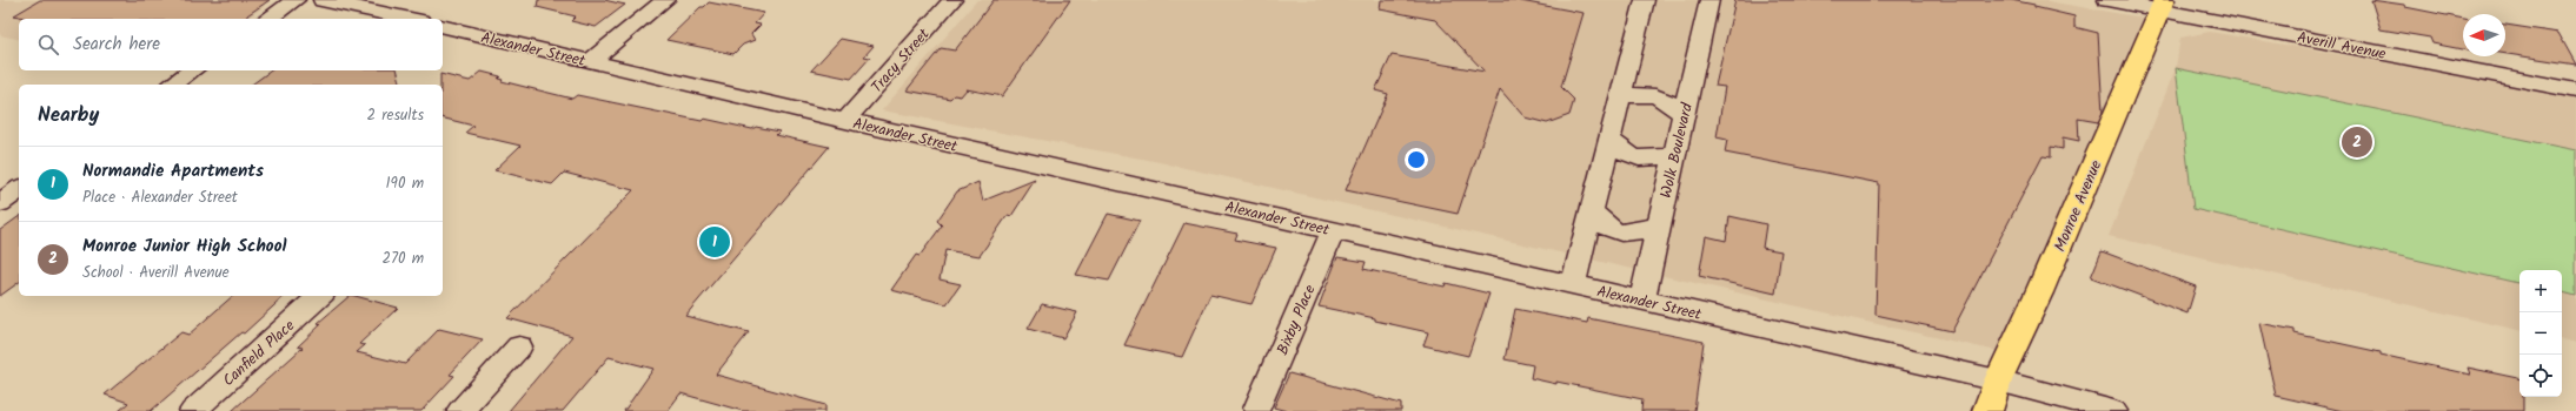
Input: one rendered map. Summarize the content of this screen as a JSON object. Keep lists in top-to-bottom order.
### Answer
{
  "streets": {
    "main road": ["Monroe Avenue"],
    "street": [
      "Averill Avenue",
      "Alexander Street",
      "Tracy Street",
      "Wolk Boulevard",
      "Bixby Place",
      "Canfield Place"
    ]
  },
  "crossings": [
    ["Averill Avenue", "Monroe Avenue"],
    ["Alexander Street", "Tracy Street"],
    ["Alexander Street", "Wolk Boulevard"],
    ["Alexander Street", "Monroe Avenue"],
    ["Alexander Street", "Bixby Place"]
  ],
  "north": "left",
  "page": {
    "search": "Search here",
    "heading": ["Nearby", "2 results"],
    "pins": ["2", "1"],
    "list": [
      {
        "mark": "1",
        "name": "Normandie Apartments",
        "note": "Place · Alexander Street",
        "value": "190 m"
      },
      {
        "mark": "2",
        "name": "Monroe Junior High School",
        "note": "School · Averill Avenue",
        "value": "270 m"
      }
    ],
    "map_buttons": ["+", "−"]
  }
}
